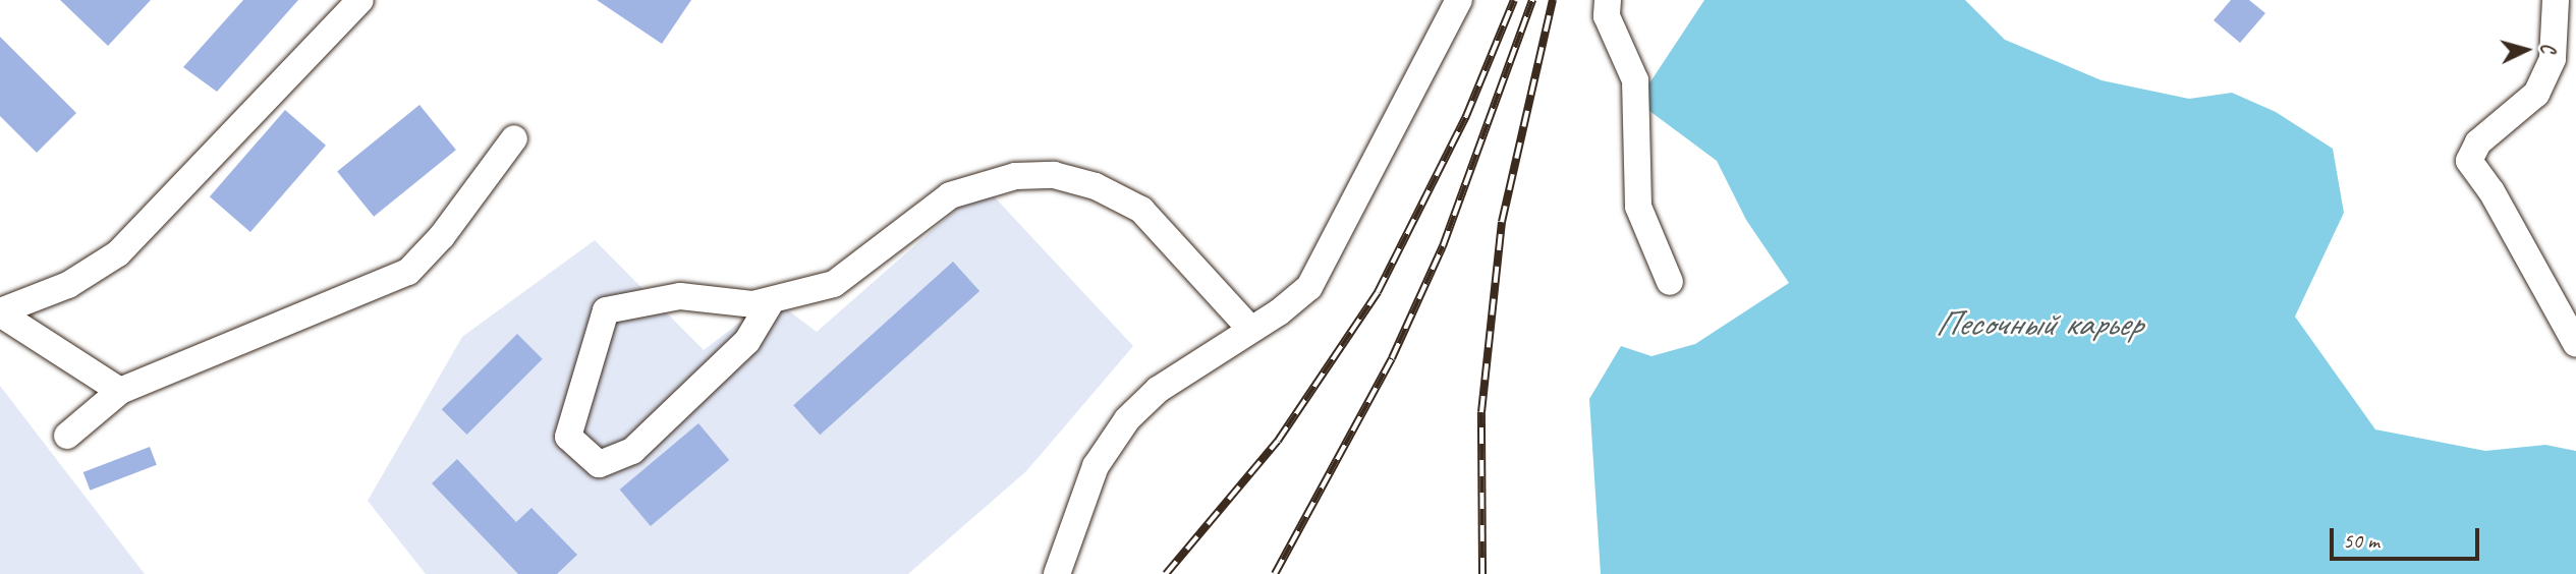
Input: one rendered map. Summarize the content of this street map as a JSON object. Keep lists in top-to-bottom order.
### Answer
{
  "water": ["Песочный карьер"],
  "scale_bar": "50 m",
  "north": "right"
}
